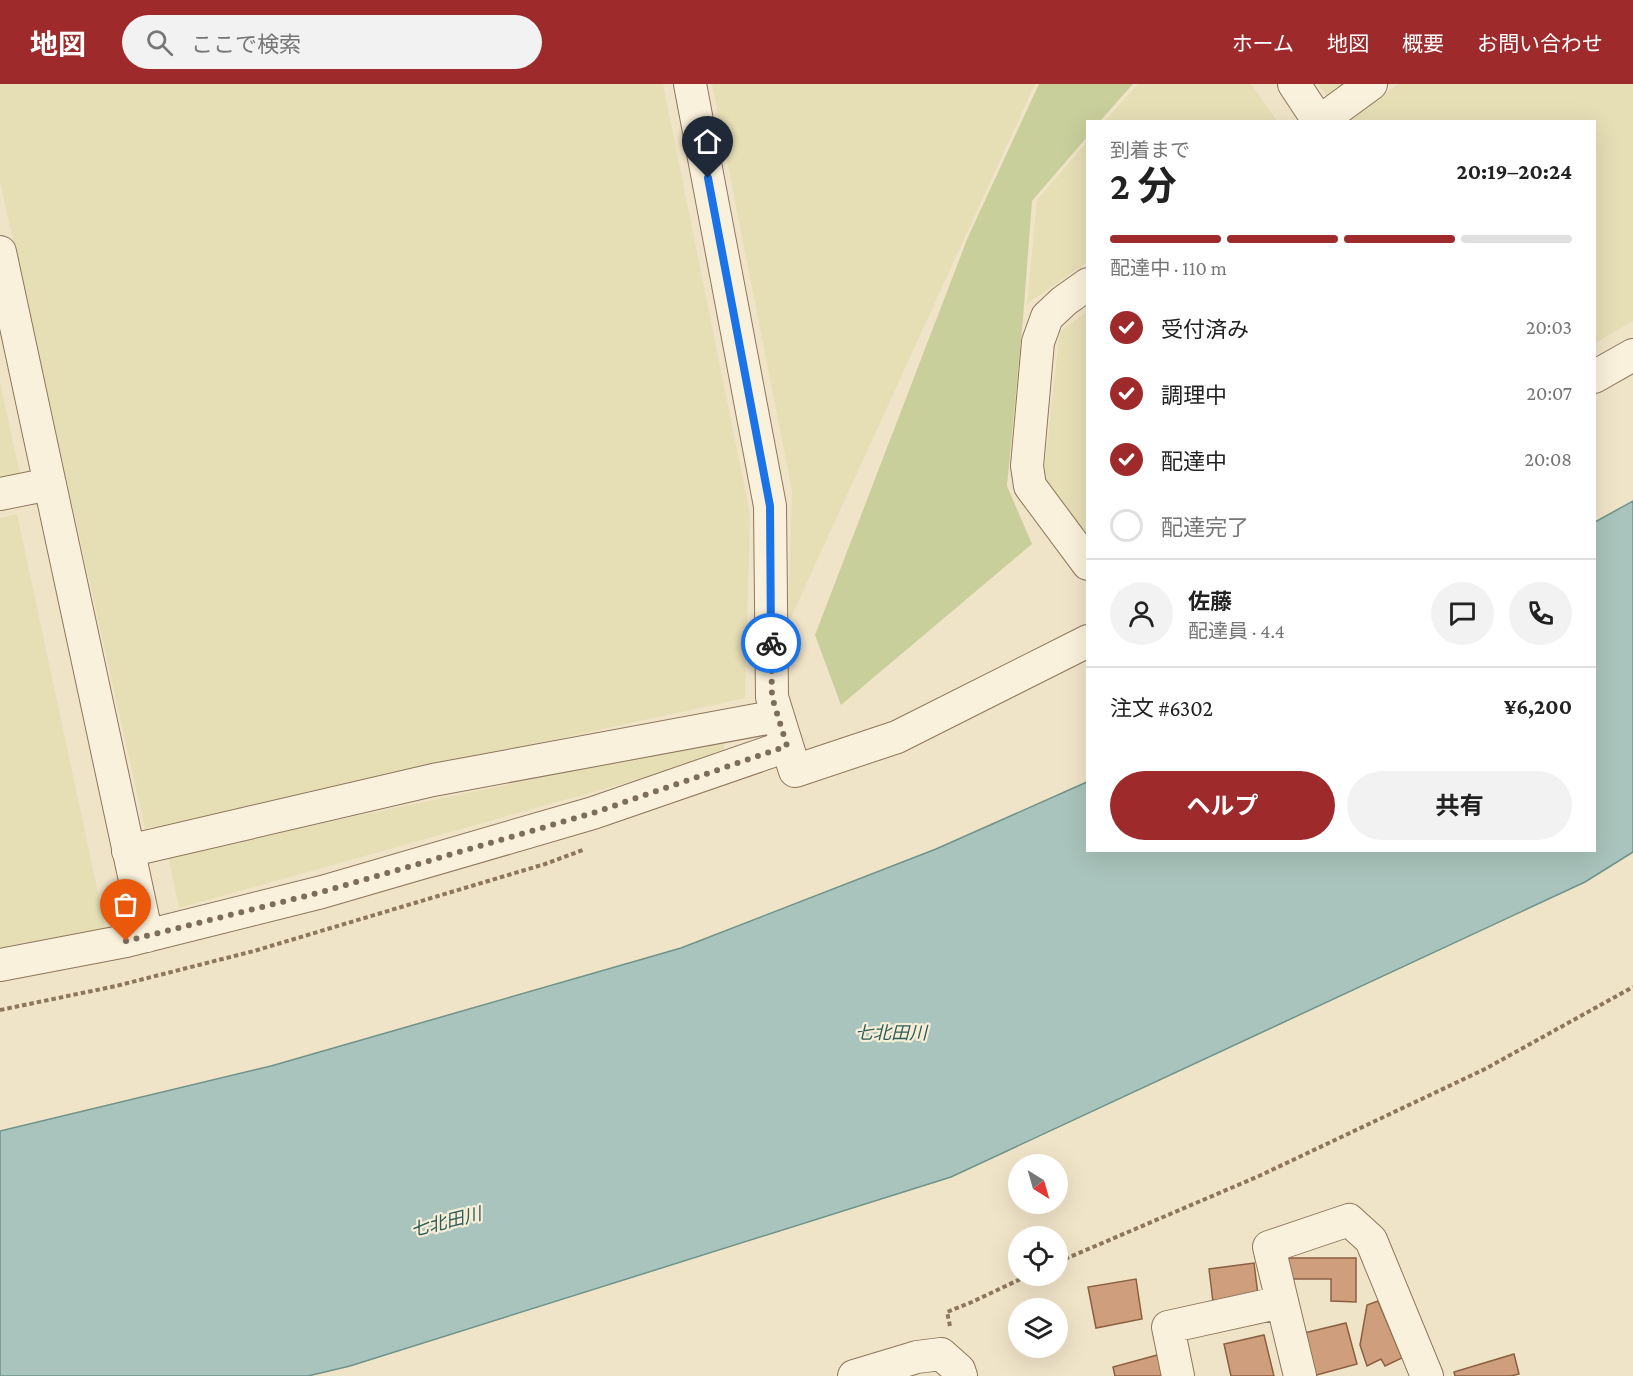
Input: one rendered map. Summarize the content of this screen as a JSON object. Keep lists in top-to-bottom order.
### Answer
{
  "water": ["七北田川"],
  "north": "bottom right",
  "page": {
    "header": "地図",
    "search": "ここで検索",
    "nav": [
      "ホーム",
      "地図",
      "概要",
      "お問い合わせ"
    ],
    "heading": ["2 分", "到着まで", "20:19–20:24"],
    "panel": [
      "佐藤",
      "配達員 · 4.4",
      "注文 #6302",
      "¥6,200"
    ],
    "bar": "配達中 · 110 m",
    "list": [
      ["受付済み", "20:03"],
      ["調理中", "20:07"],
      ["配達中", "20:08"],
      "配達完了"
    ],
    "buttons": ["ヘルプ", "共有"]
  }
}
